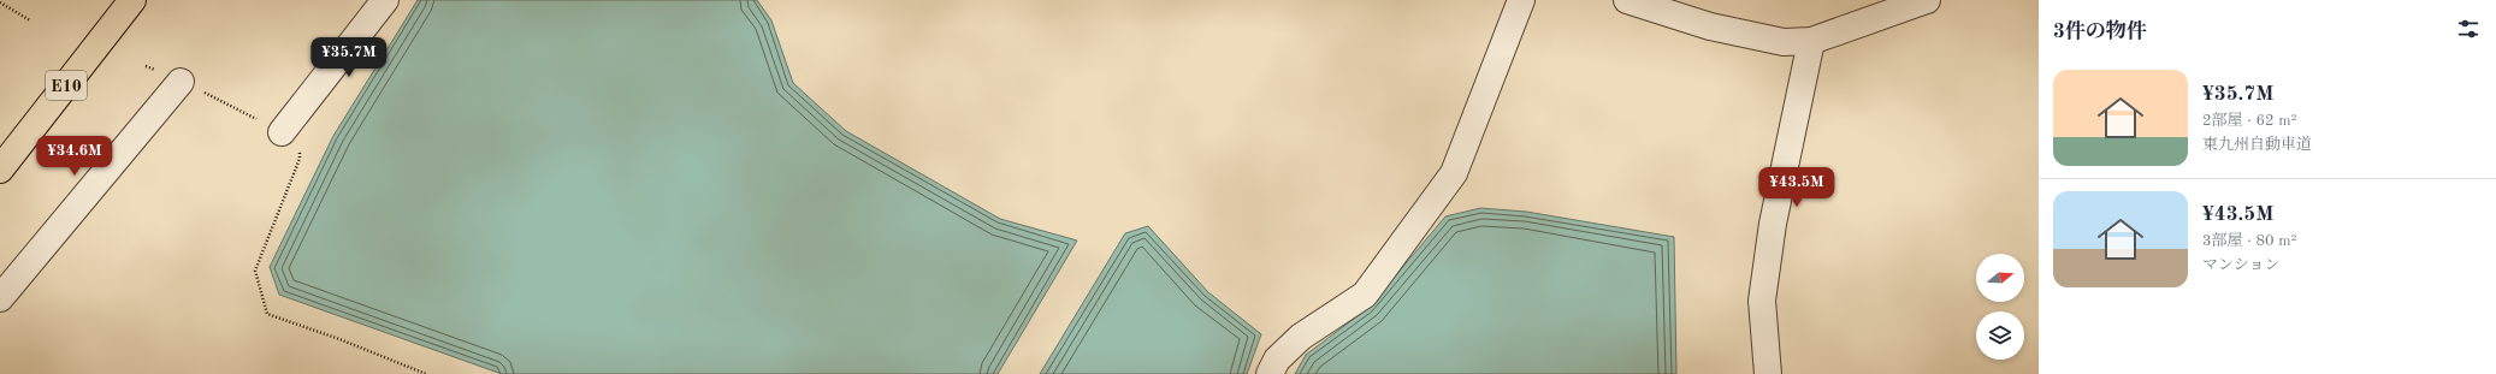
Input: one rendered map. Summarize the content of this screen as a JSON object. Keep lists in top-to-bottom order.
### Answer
{
  "streets": {
    "highway": ["E10"]
  },
  "north": "right",
  "page": {
    "heading": "3件の物件",
    "price": ["¥35.7M", "¥34.6M", "¥43.5M"],
    "list": [
      {
        "name": "¥35.7M",
        "note": "2部屋 · 62 m² · 東九州自動車道"
      },
      {
        "name": "¥43.5M",
        "note": "3部屋 · 80 m² · マンション"
      }
    ]
  }
}
